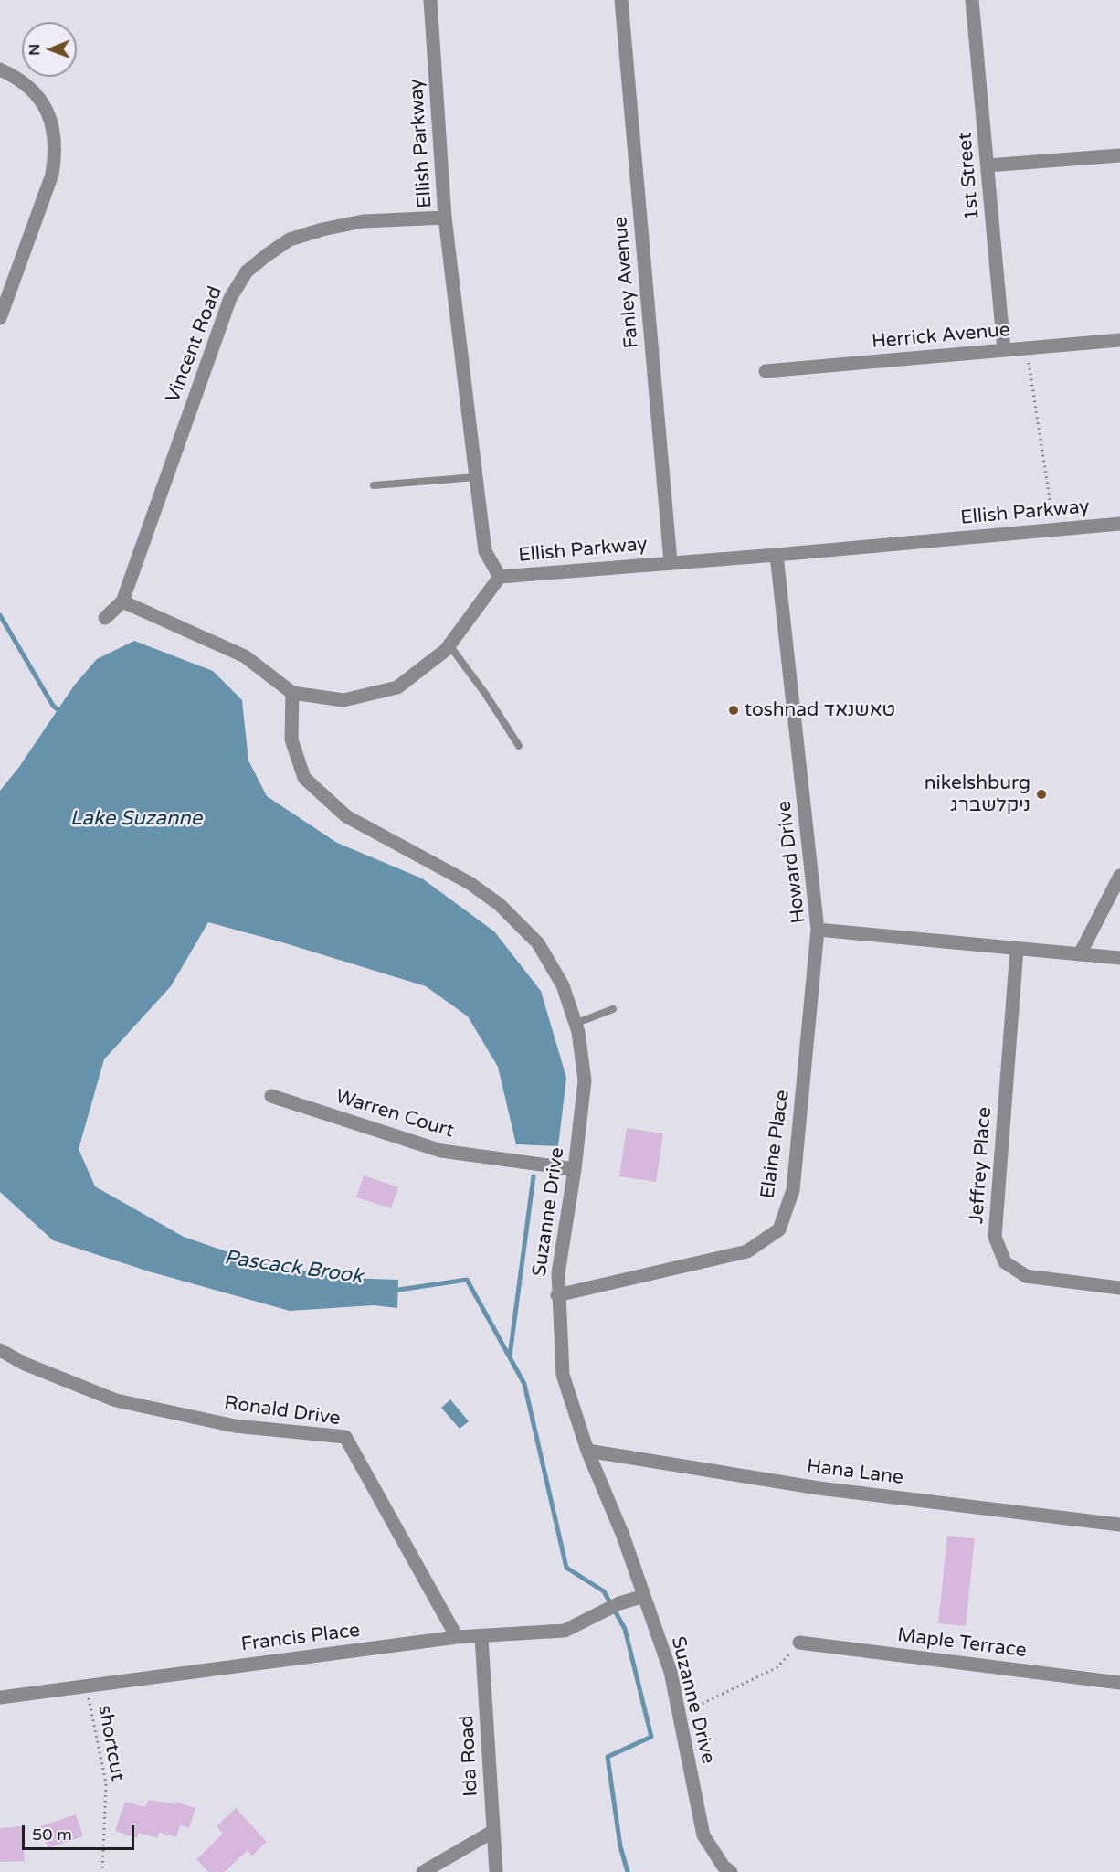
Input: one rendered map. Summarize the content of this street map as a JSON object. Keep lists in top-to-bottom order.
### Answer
{
  "streets": {
    "street": [
      "Ellish Parkway",
      "1st Street",
      "Fanley Avenue",
      "Herrick Avenue",
      "Vincent Road",
      "Howard Drive",
      "Warren Court",
      "Elaine Place",
      "Jeffrey Place",
      "Suzanne Drive",
      "Ronald Drive",
      "Hana Lane",
      "Francis Place",
      "Maple Terrace",
      "Ida Road"
    ],
    "path": ["shortcut"]
  },
  "crossings": [
    ["Ellish Parkway", "Fanley Avenue"],
    ["Ellish Parkway", "Vincent Road"],
    ["Ellish Parkway", "Howard Drive"],
    ["1st Street", "Herrick Avenue"],
    ["Howard Drive", "Elaine Place"],
    ["Howard Drive", "Jeffrey Place"],
    ["Warren Court", "Suzanne Drive"],
    ["Elaine Place", "Suzanne Drive"],
    ["Suzanne Drive", "Hana Lane"],
    ["Suzanne Drive", "Francis Place"],
    ["Ronald Drive", "Francis Place"],
    ["Francis Place", "shortcut"],
    ["Francis Place", "Ida Road"]
  ],
  "water": ["Lake Suzanne", "Pascack Brook"],
  "places": ["toshnad טאשנאד", "nikelshburg ניקלשברג"],
  "scale_bar": "50 m",
  "north": "left"
}
